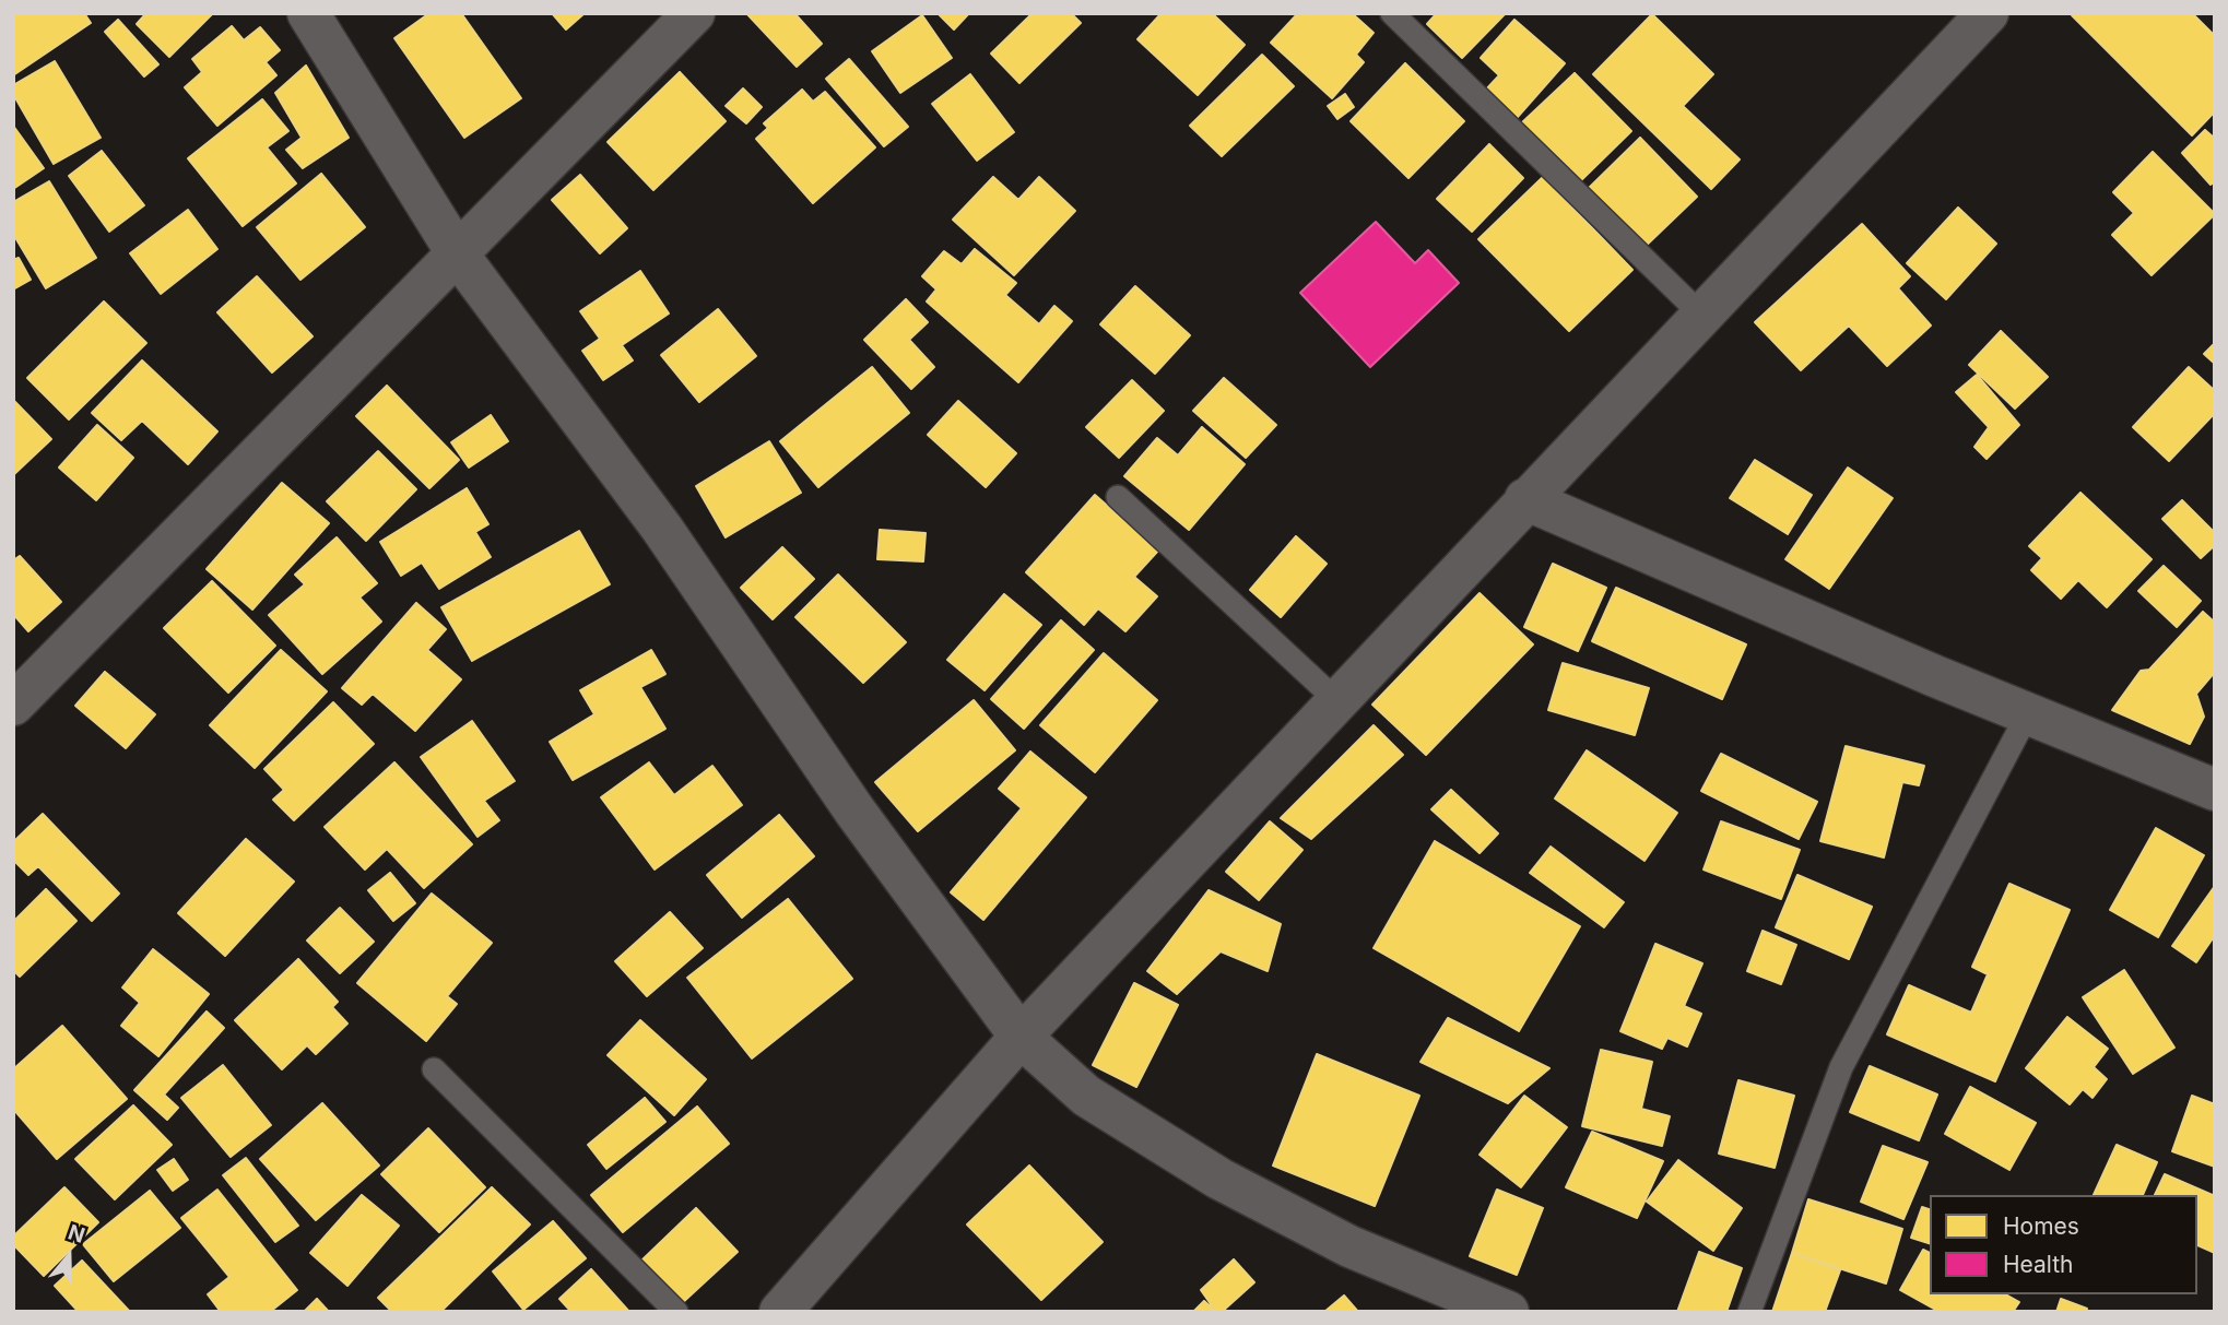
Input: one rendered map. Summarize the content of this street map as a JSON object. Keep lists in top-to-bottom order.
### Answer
{
  "legend": ["Homes", "Health"],
  "north": "top"
}
